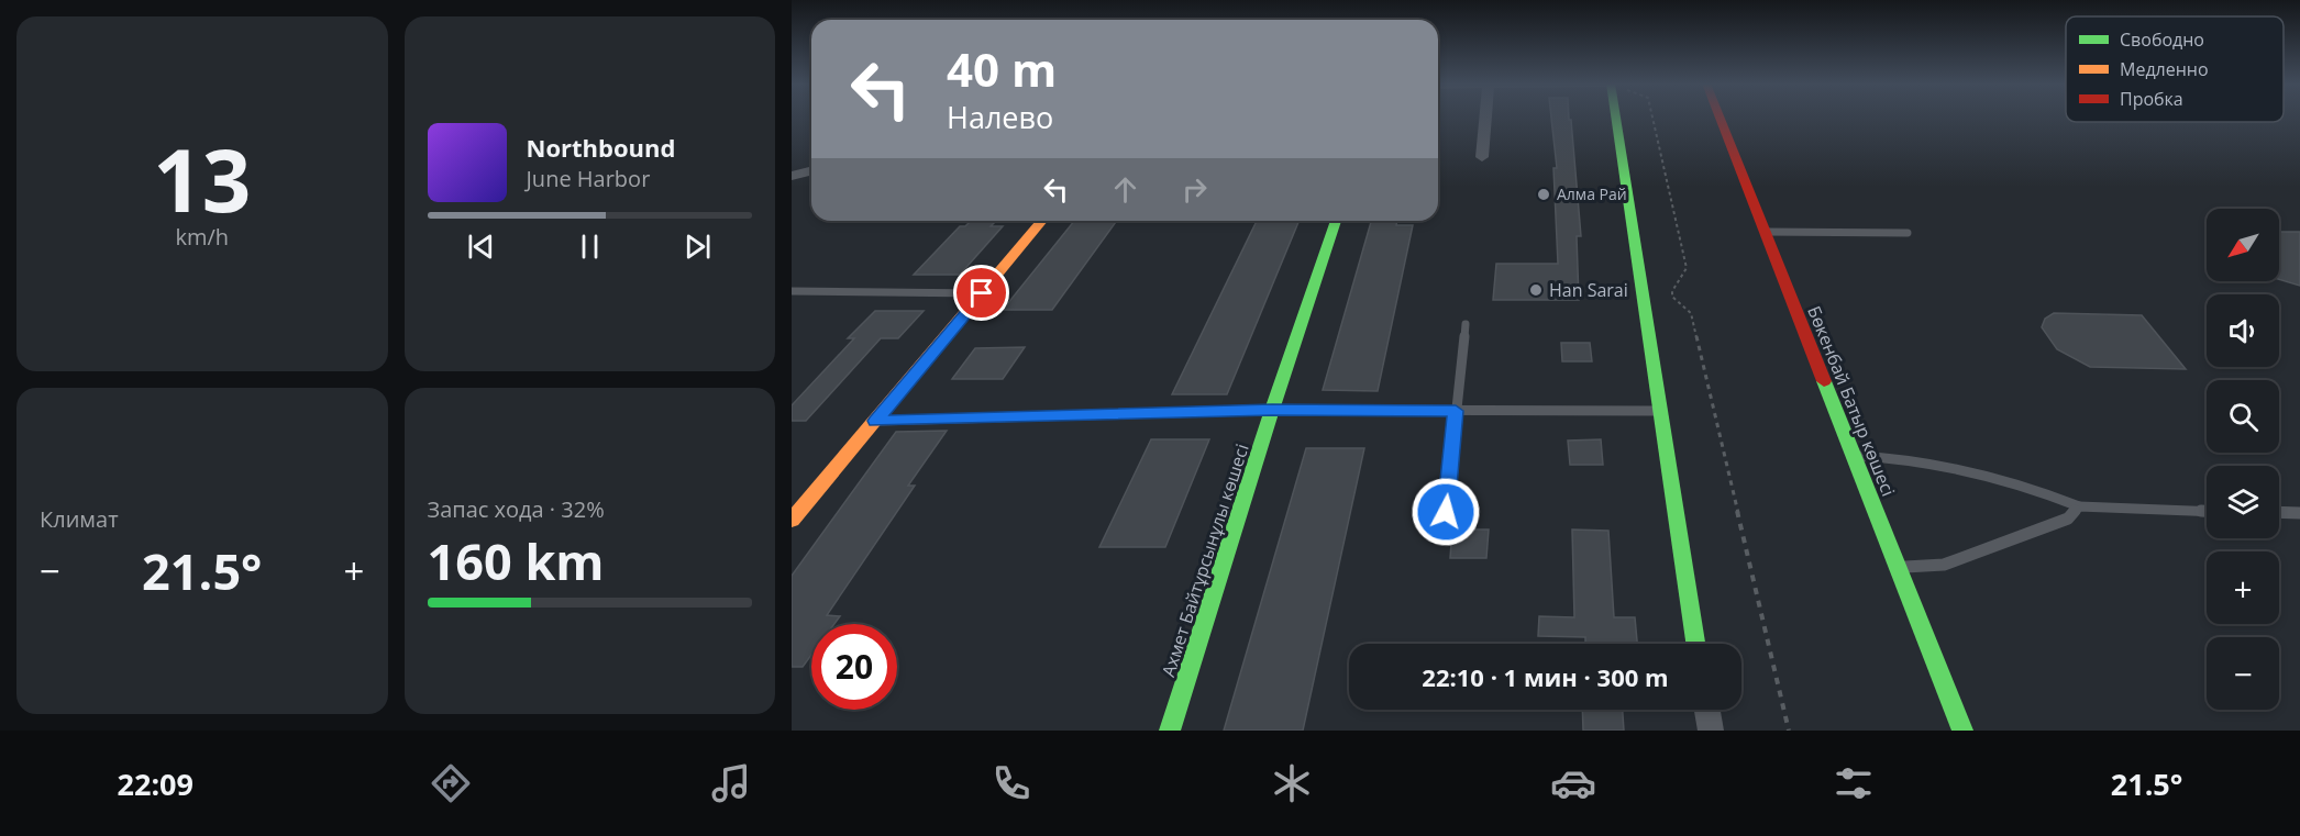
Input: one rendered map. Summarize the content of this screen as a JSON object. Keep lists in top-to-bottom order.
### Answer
{
  "streets": {
    "street": ["Бөкенбай Батыр көшесі", "Ахмет Байтұрсынұлы көшесі"]
  },
  "places": ["Алма Рай", "Han Sarai"],
  "legend": ["Свободно", "Медленно", "Пробка"],
  "north": "bottom left",
  "page": {
    "tile": [
      ["13", "km/h"],
      "Климат",
      ["Запас хода · 32%", "160 km"]
    ],
    "turn": ["40 m", "Налево"],
    "song": ["Northbound", "June Harbor"],
    "map_buttons": ["+", "−"],
    "heat": ["−", "21.5°", "+"],
    "limit": "20",
    "trip": "22:10 · 1 мин · 300 m",
    "tabs": ["22:09", "21.5°"]
  }
}
